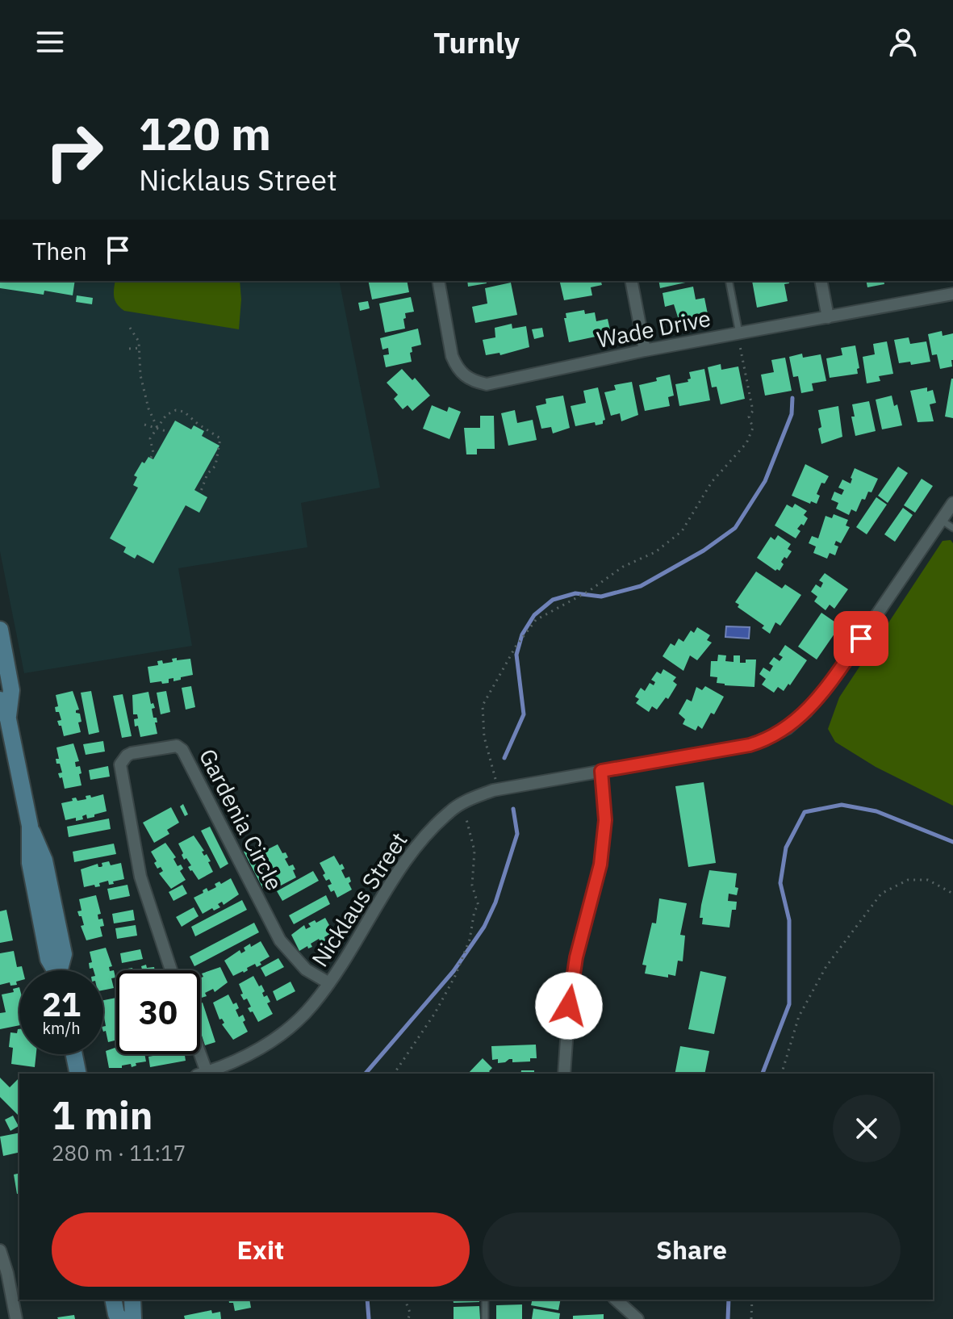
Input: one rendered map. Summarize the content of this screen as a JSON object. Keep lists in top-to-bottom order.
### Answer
{
  "streets": {
    "street": ["Wade Drive", "Gardenia Circle", "Nicklaus Street"]
  },
  "crossings": [
    ["Gardenia Circle", "Nicklaus Street"]
  ],
  "page": {
    "header": "Turnly",
    "turn": ["120 m", "Nicklaus Street"],
    "then": "Then",
    "speed": "21 km/h",
    "limit": "30",
    "heading": ["1 min", "280 m · 11:17"],
    "buttons": ["Exit", "Share"]
  }
}
